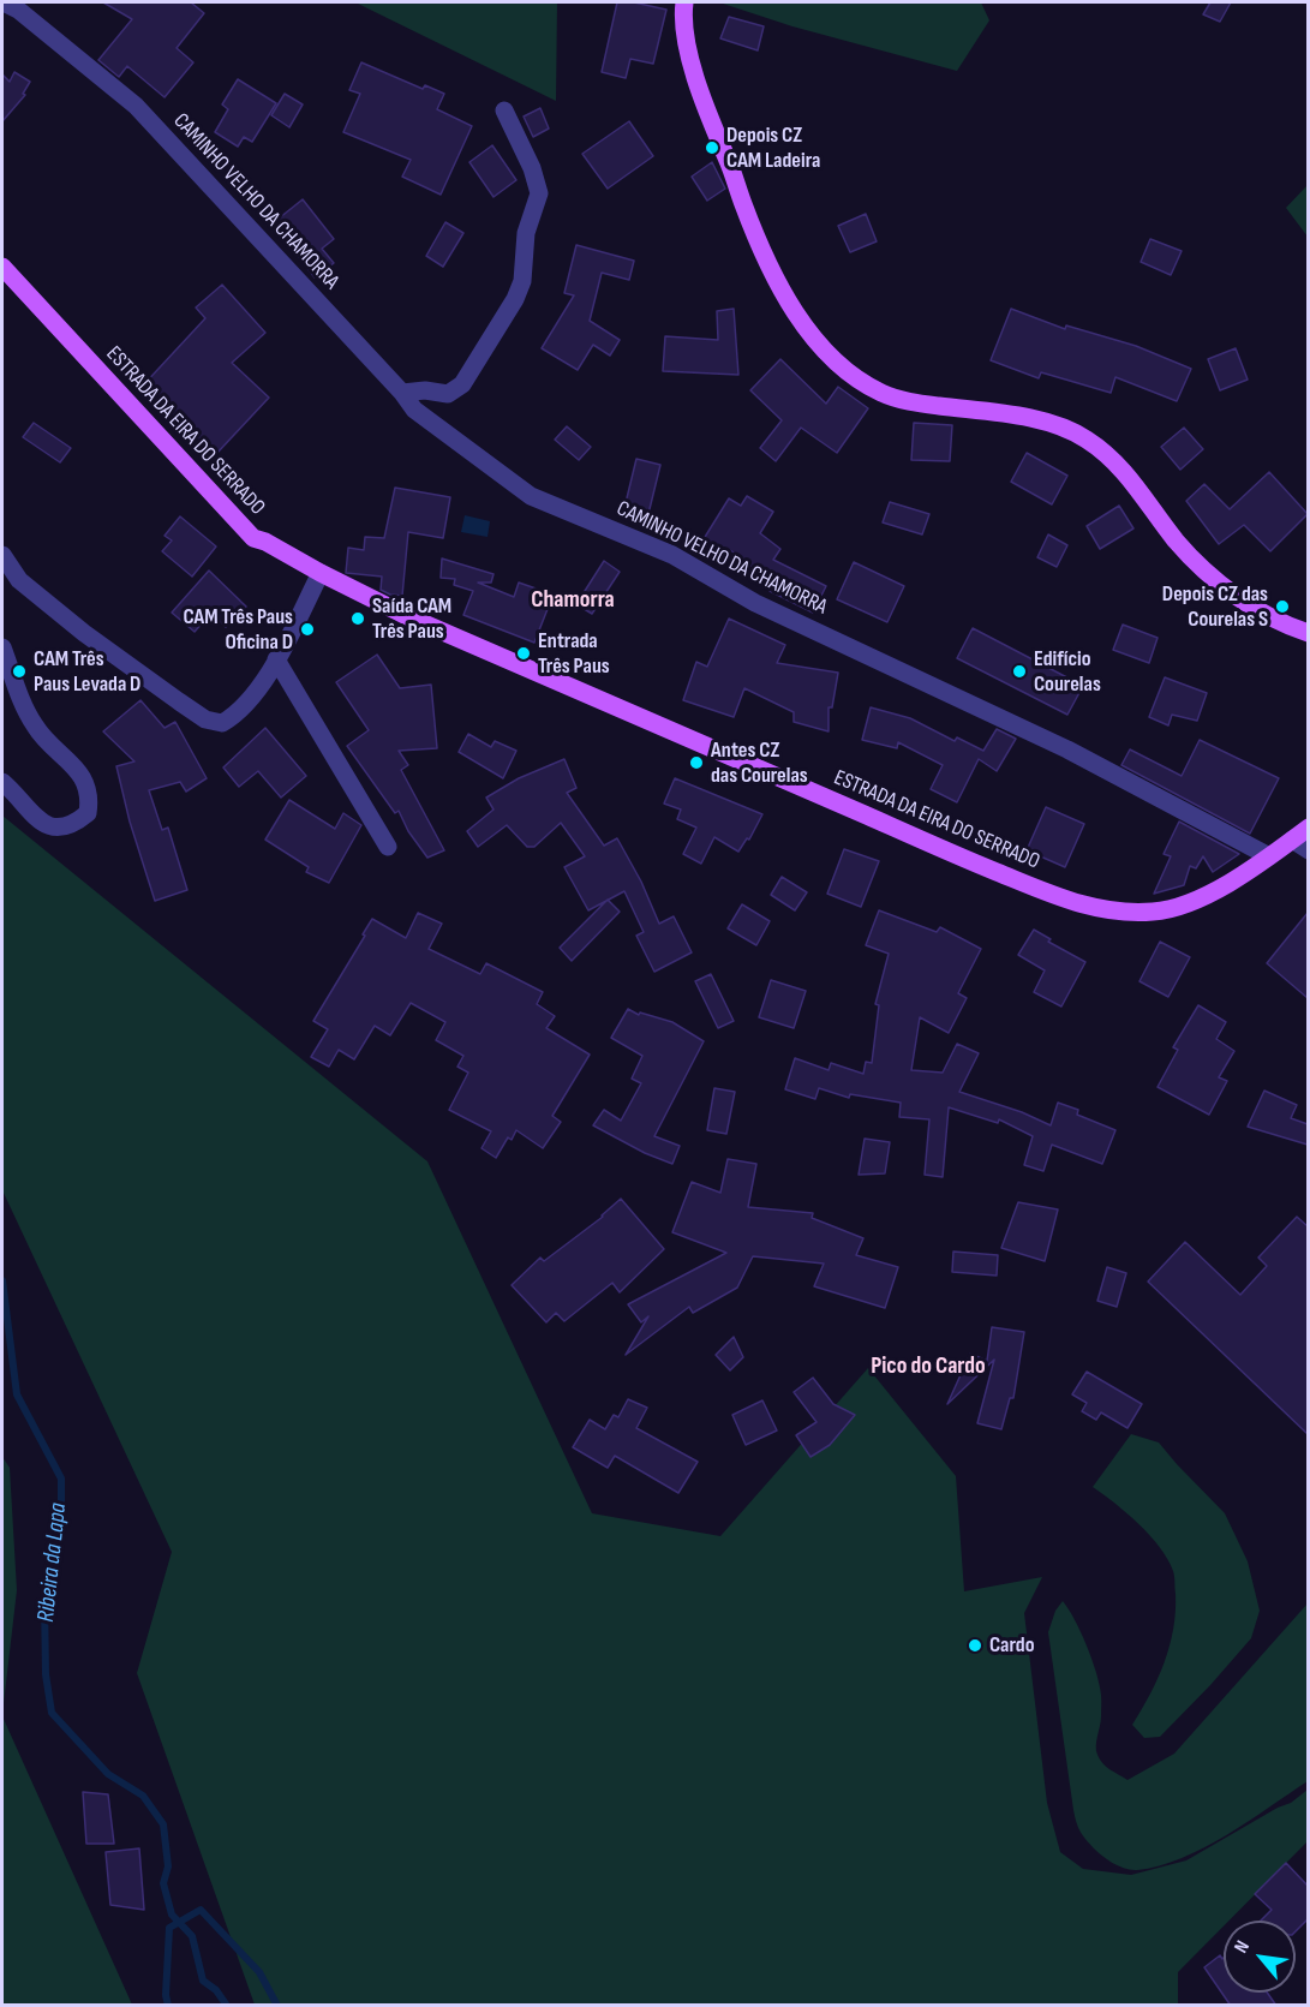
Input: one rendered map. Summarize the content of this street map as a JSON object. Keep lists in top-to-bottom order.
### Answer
{
  "streets": {
    "main road": ["ESTRADA DA EIRA DO SERRADO"],
    "street": ["CAMINHO VELHO DA CHAMORRA"]
  },
  "crossings": [
    ["CAMINHO VELHO DA CHAMORRA", "ESTRADA DA EIRA DO SERRADO"]
  ],
  "districts": ["Chamorra", "Pico do Cardo"],
  "water": ["Ribeira da Lapa"],
  "places": [
    "Depois CZ CAM Ladeira",
    "Depois CZ das Courelas S",
    "Saída CAM Três Paus",
    "CAM Três Paus Oficina D",
    "Entrada Três Paus",
    "CAM Três Paus Levada D",
    "Edifício Courelas",
    "Antes CZ das Courelas",
    "Cardo"
  ],
  "north": "top left"
}
